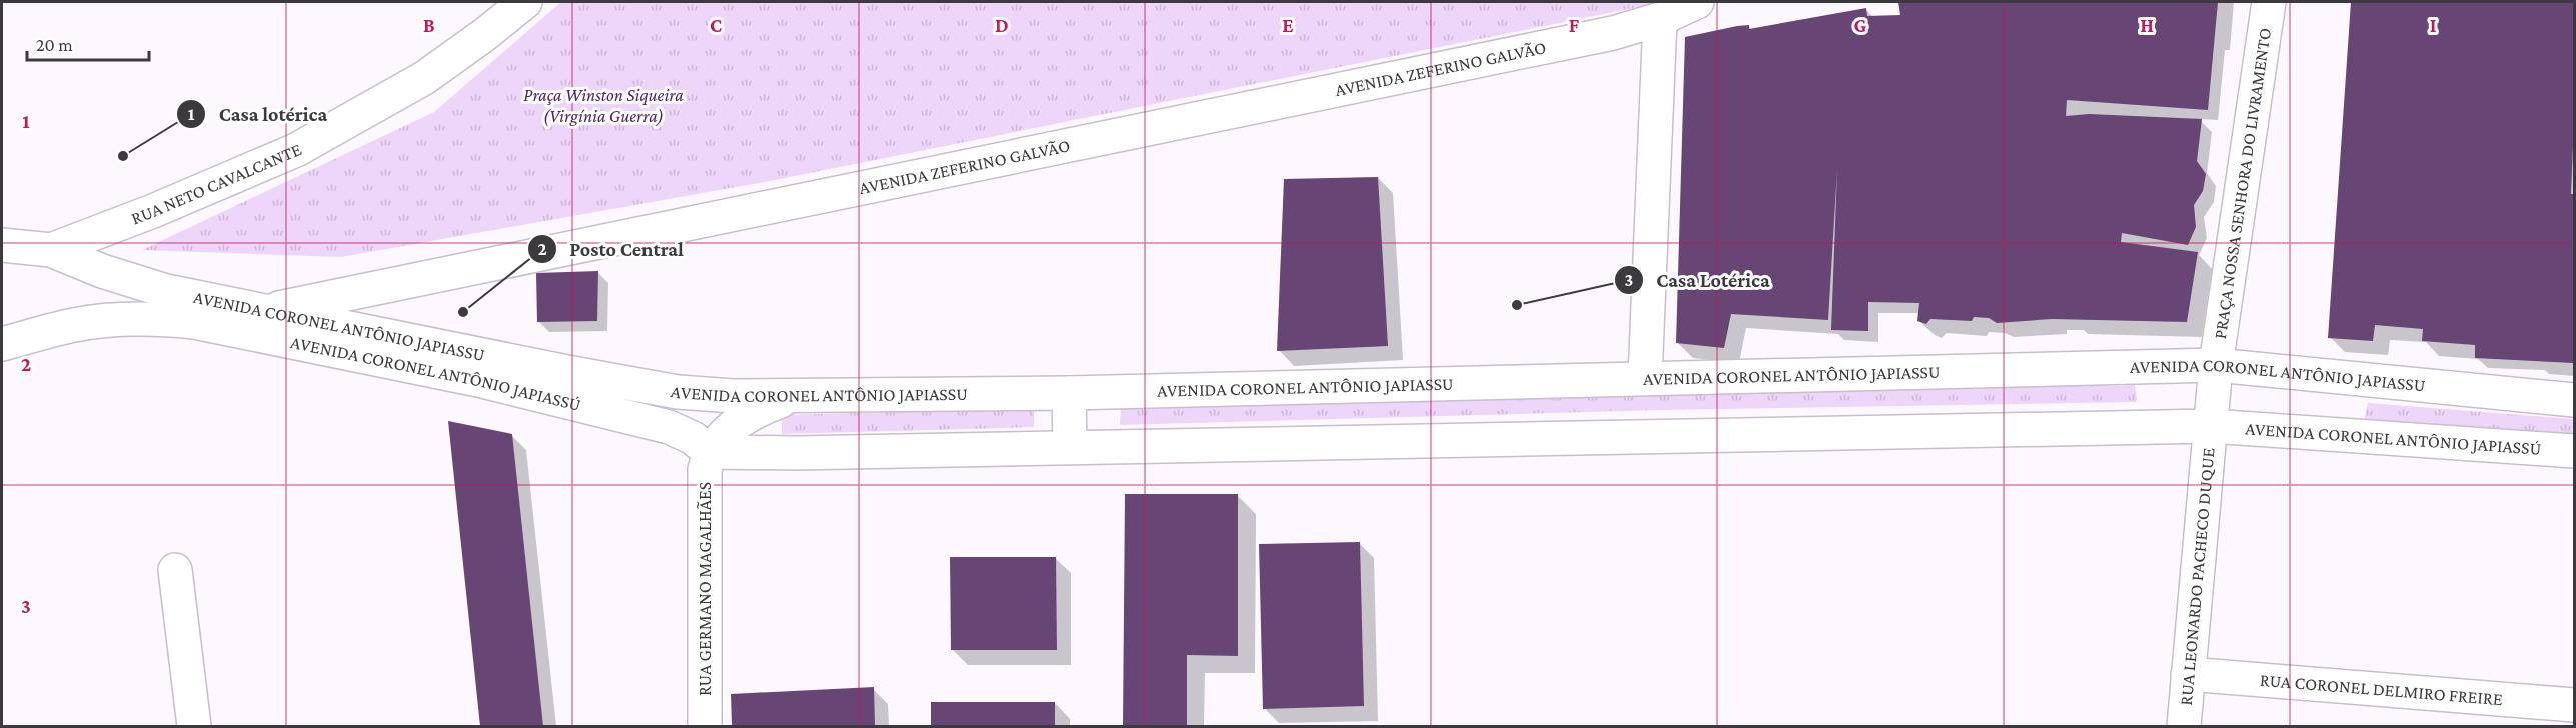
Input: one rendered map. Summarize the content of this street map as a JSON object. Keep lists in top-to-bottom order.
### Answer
{
  "streets": {
    "street": [
      "AVENIDA ZEFERINO GALVÃO",
      "RUA NETO CAVALCANTE",
      "PRAÇA NOSSA SENHORA DO LIVRAMENTO",
      "AVENIDA CORONEL ANTÔNIO JAPIASSU",
      "AVENIDA CORONEL ANTÔNIO JAPIASSÚ",
      "RUA LEONARDO PACHECO DUQUE",
      "RUA GERMANO MAGALHÃES",
      "RUA CORONEL DELMIRO FREIRE"
    ]
  },
  "crossings": [
    ["AVENIDA ZEFERINO GALVÃO", "AVENIDA CORONEL ANTÔNIO JAPIASSU"],
    ["RUA NETO CAVALCANTE", "AVENIDA CORONEL ANTÔNIO JAPIASSU"],
    ["PRAÇA NOSSA SENHORA DO LIVRAMENTO", "AVENIDA CORONEL ANTÔNIO JAPIASSU"],
    ["PRAÇA NOSSA SENHORA DO LIVRAMENTO", "AVENIDA CORONEL ANTÔNIO JAPIASSÚ"],
    ["PRAÇA NOSSA SENHORA DO LIVRAMENTO", "RUA LEONARDO PACHECO DUQUE"],
    ["AVENIDA CORONEL ANTÔNIO JAPIASSÚ", "RUA LEONARDO PACHECO DUQUE"],
    ["AVENIDA CORONEL ANTÔNIO JAPIASSÚ", "RUA GERMANO MAGALHÃES"],
    ["RUA LEONARDO PACHECO DUQUE", "RUA CORONEL DELMIRO FREIRE"]
  ],
  "parks": ["Praça Winston Siqueira (Virgínia Guerra)"],
  "places": ["Casa lotérica", "Casa Lotérica", "Posto Central"],
  "scale_bar": "20 m",
  "grid": {
    "columns": [
      "B",
      "C",
      "D",
      "E",
      "F",
      "G",
      "H",
      "I"
    ],
    "rows": ["1", "2", "3"]
  }
}
